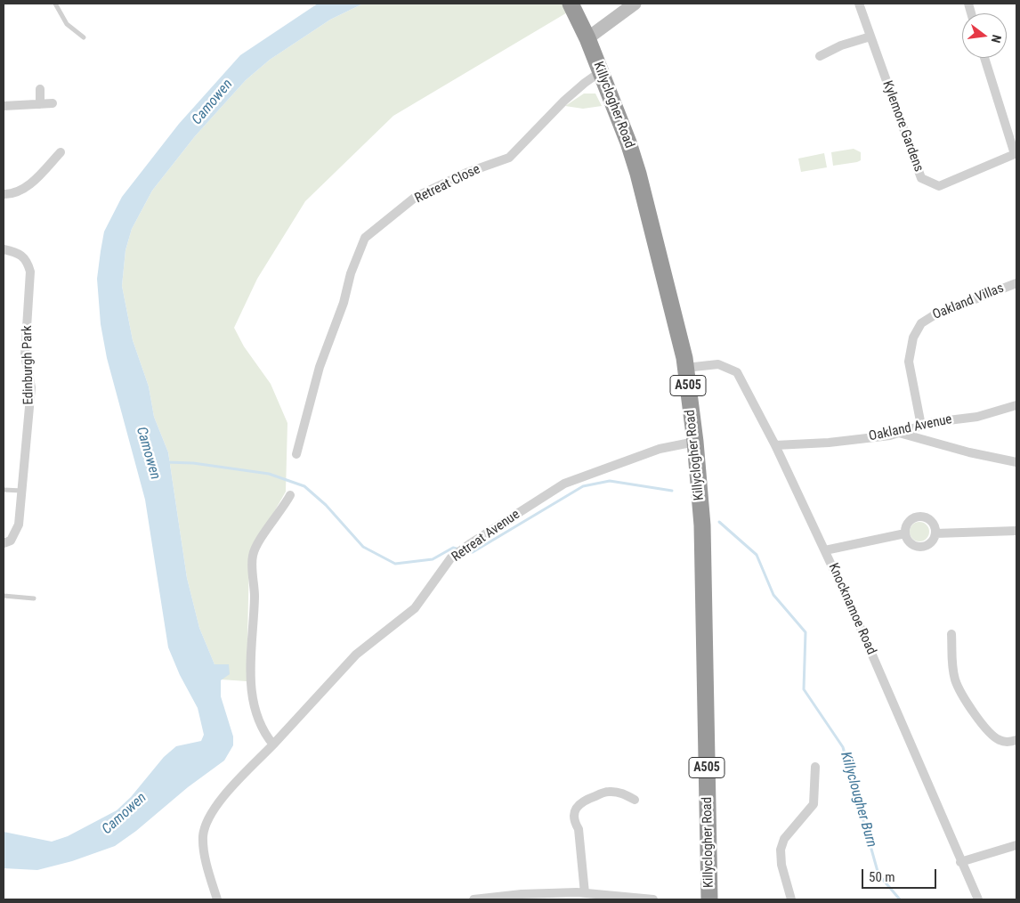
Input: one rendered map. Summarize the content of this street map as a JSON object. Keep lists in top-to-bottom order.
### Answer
{
  "streets": {
    "highway": ["Killyclogher Road", "A505"],
    "street": [
      "Kylemore Gardens",
      "Retreat Close",
      "Oakland Villas",
      "Edinburgh Park",
      "Oakland Avenue",
      "Retreat Avenue",
      "Knocknamoe Road"
    ]
  },
  "crossings": [
    ["Killyclogher Road", "Retreat Close"],
    ["Killyclogher Road", "Retreat Avenue"],
    ["Killyclogher Road", "Knocknamoe Road"],
    ["Oakland Villas", "Oakland Avenue"],
    ["Oakland Avenue", "Knocknamoe Road"]
  ],
  "water": ["Camowen", "Killyclougher Burn"],
  "scale_bar": "50 m",
  "north": "right"
}
